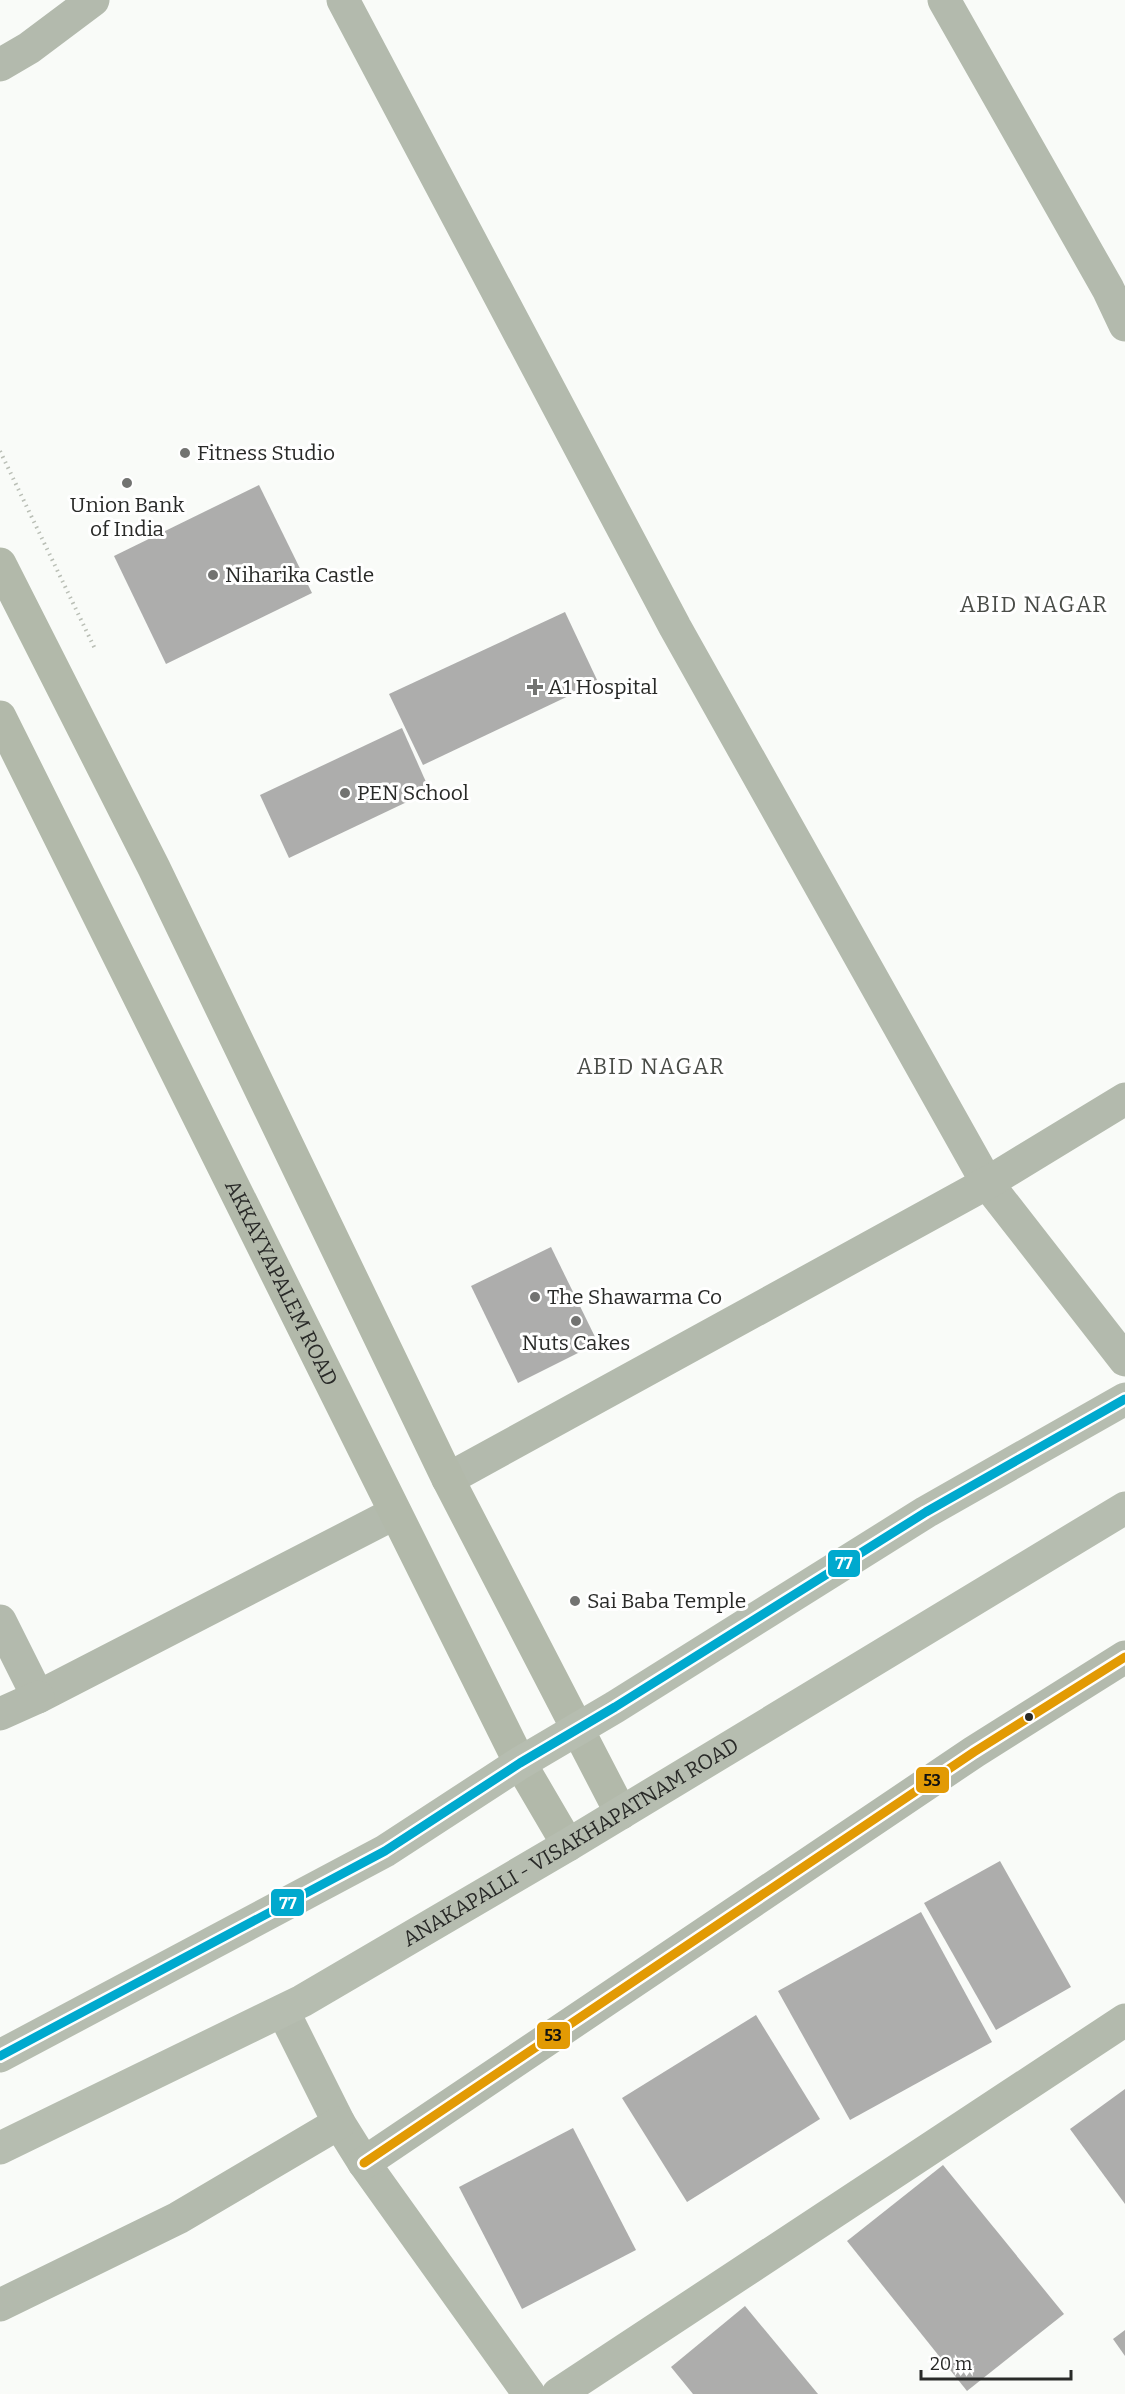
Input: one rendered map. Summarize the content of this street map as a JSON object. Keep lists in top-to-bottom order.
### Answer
{
  "streets": {
    "main road": ["AKKAYYAPALEM ROAD", "ANAKAPALLI - VISAKHAPATNAM ROAD"]
  },
  "crossings": [
    ["AKKAYYAPALEM ROAD", "ANAKAPALLI - VISAKHAPATNAM ROAD"]
  ],
  "districts": ["ABID NAGAR", "ABID NAGAR"],
  "places": {
    "other": [
      "Fitness Studio",
      "Union Bank of India",
      "Niharika Castle",
      "PEN School",
      "The Shawarma Co",
      "Nuts Cakes",
      "Sai Baba Temple"
    ],
    "health": ["A1 Hospital"]
  },
  "lines": ["transit line 77", "transit line 53"],
  "scale_bar": "20 m"
}
